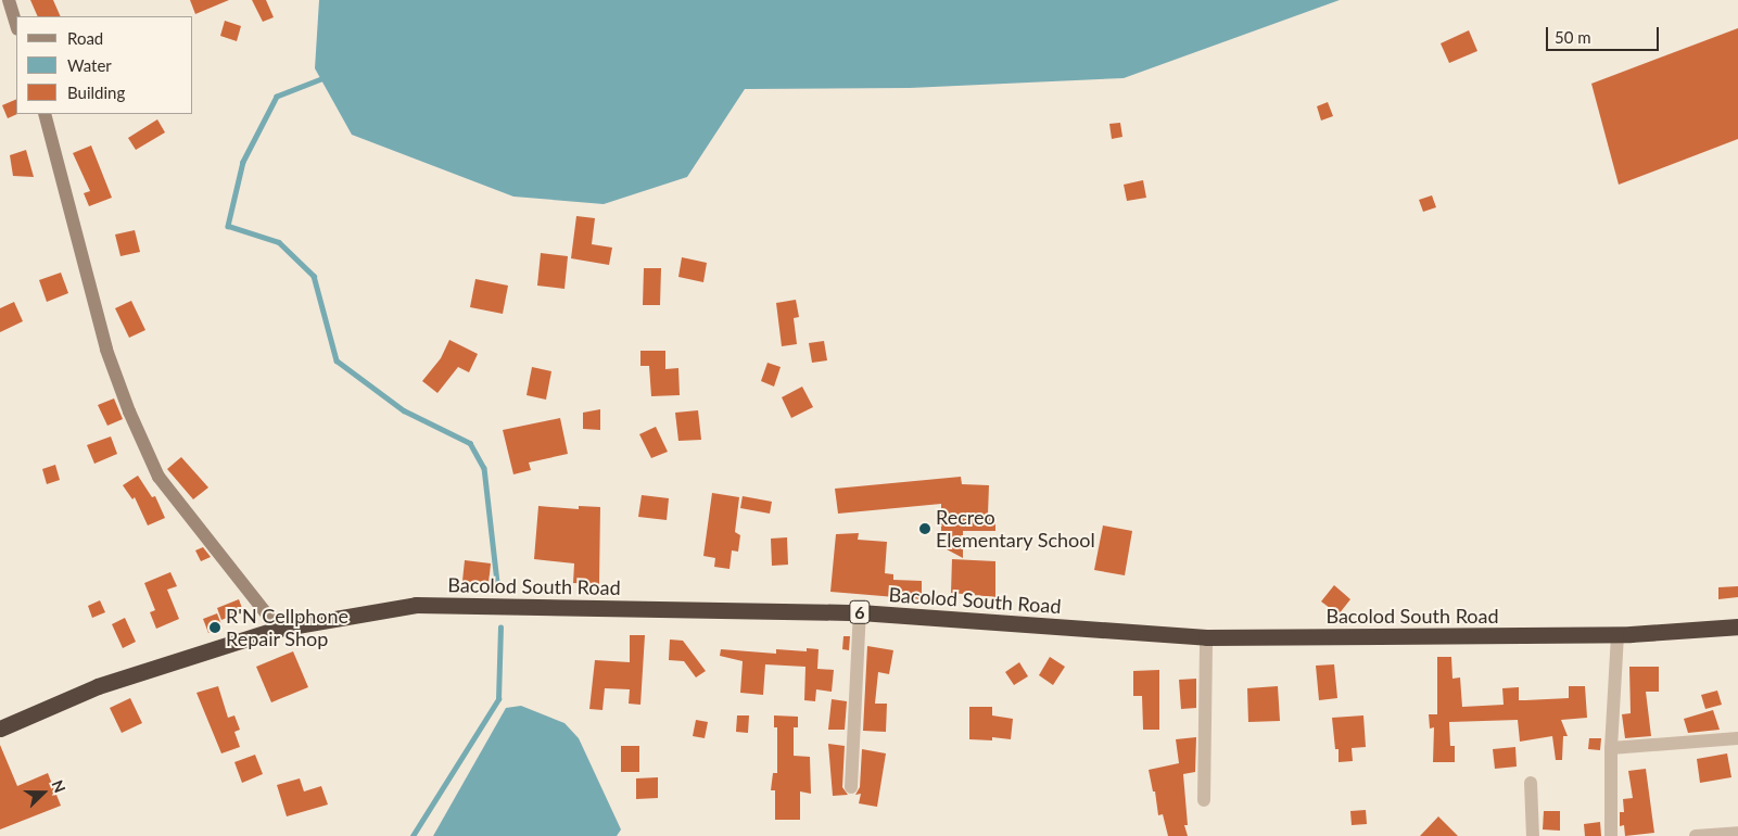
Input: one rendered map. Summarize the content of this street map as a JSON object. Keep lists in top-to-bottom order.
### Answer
{
  "streets": {
    "highway": ["Bacolod South Road", "6"]
  },
  "places": ["Recreo Elementary School", "R'N Cellphone Repair Shop"],
  "legend": ["Road", "Water", "Building"],
  "scale_bar": "50 m",
  "north": "right"
}
